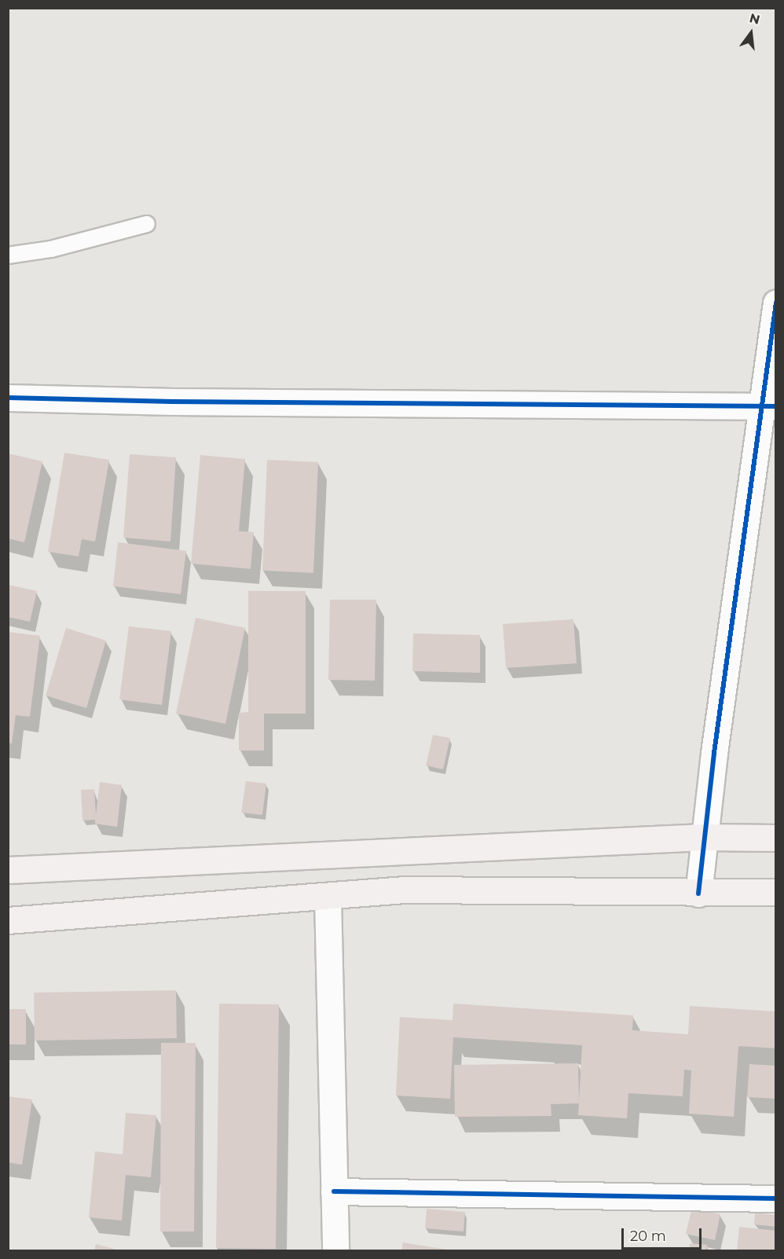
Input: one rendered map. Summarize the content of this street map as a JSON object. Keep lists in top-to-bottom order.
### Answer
{
  "scale_bar": "20 m",
  "north": "top"
}
